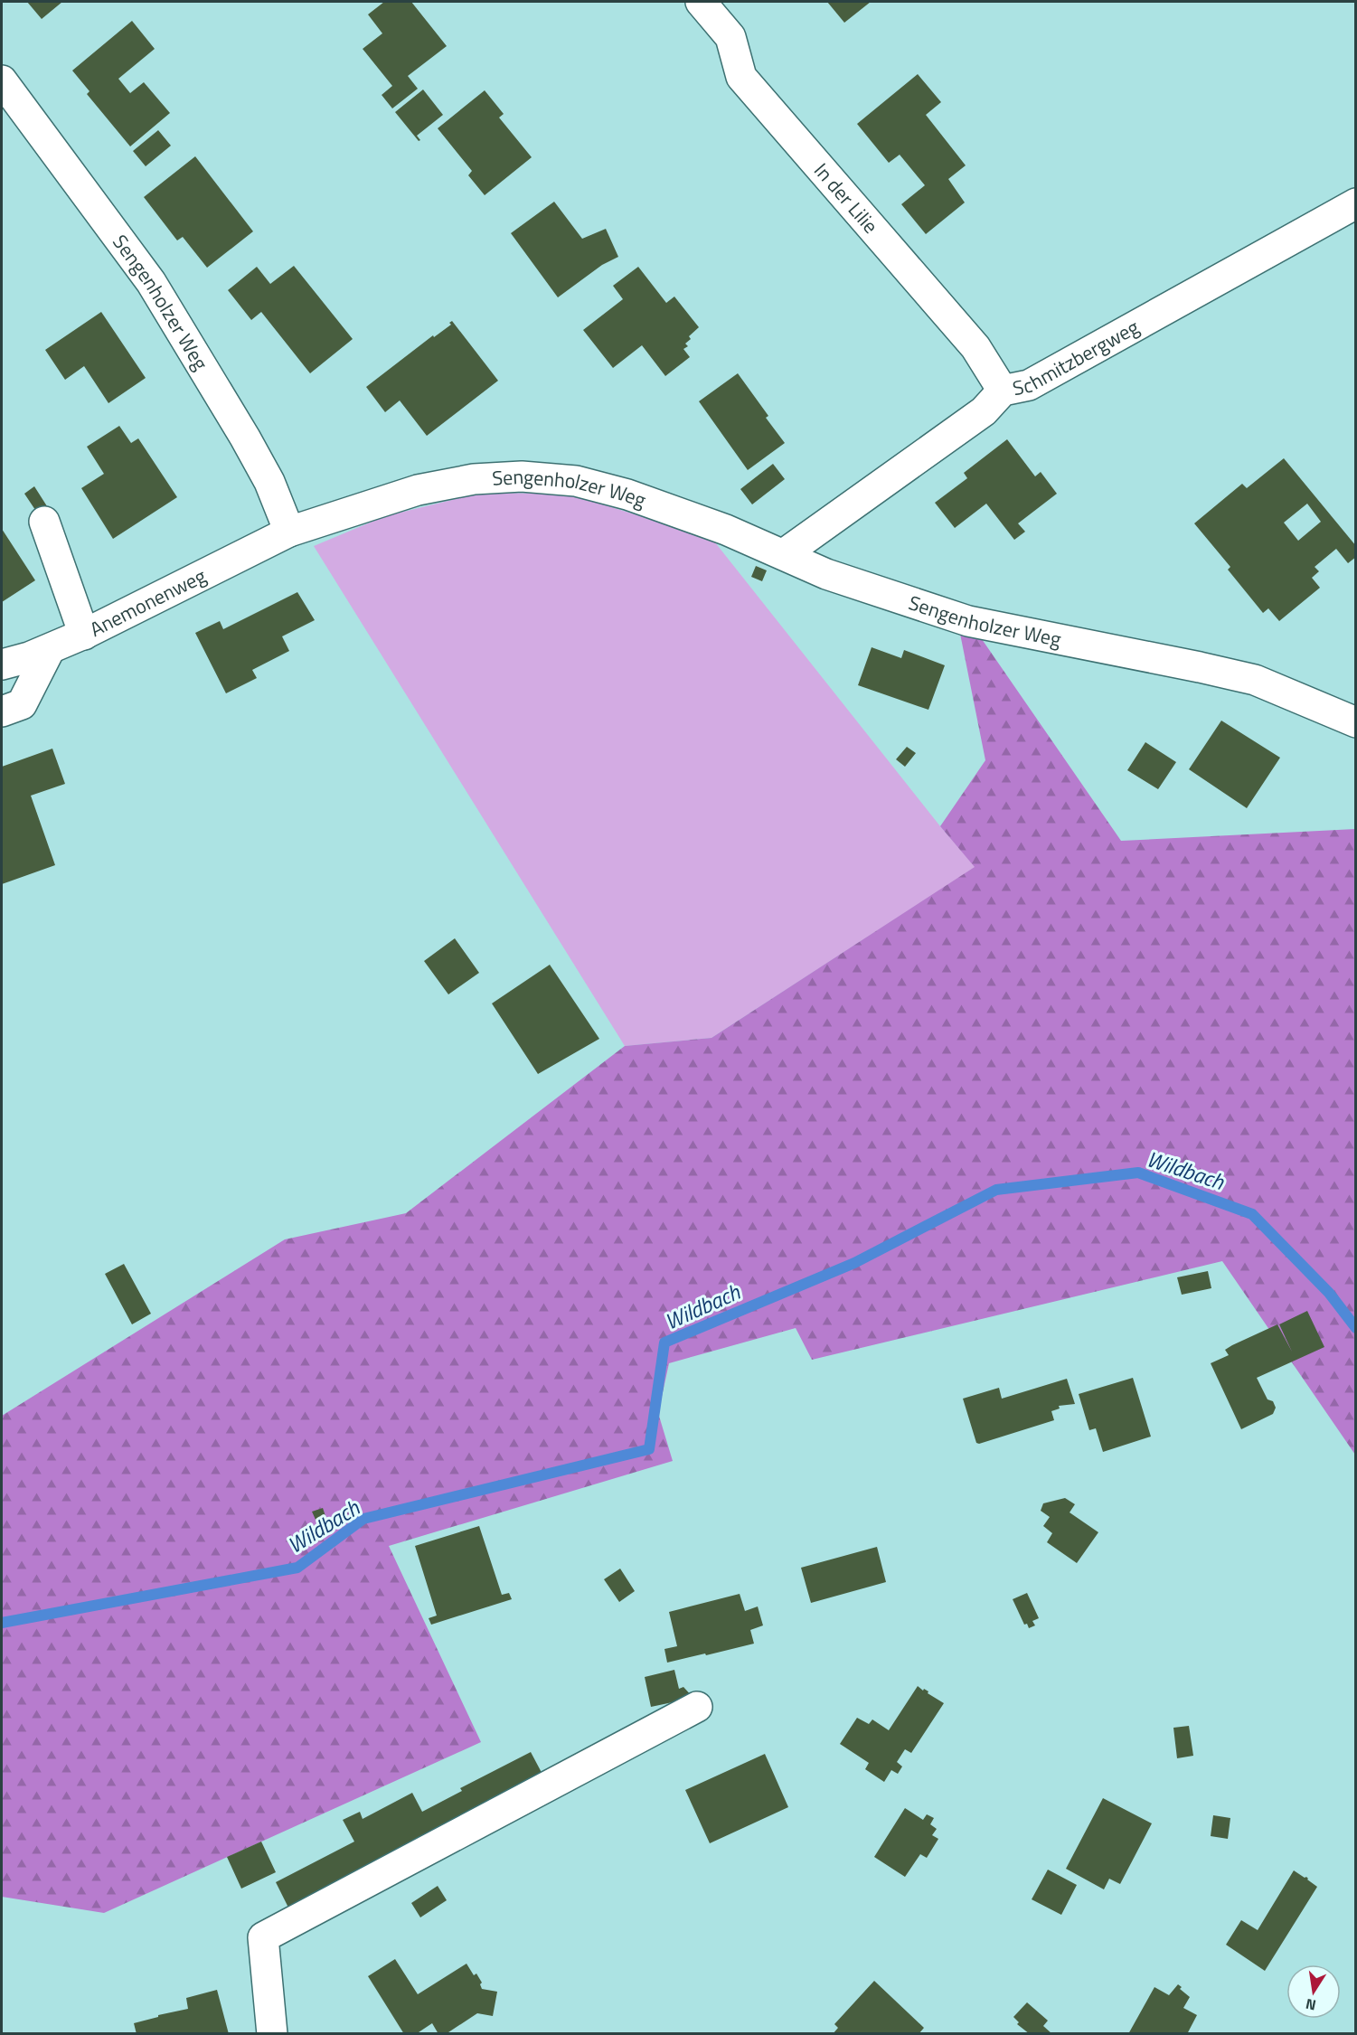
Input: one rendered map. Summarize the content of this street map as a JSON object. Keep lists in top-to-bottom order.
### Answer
{
  "streets": {
    "street": [
      "In der Lilie",
      "Sengenholzer Weg",
      "Schmitzbergweg",
      "Anemonenweg"
    ]
  },
  "crossings": [
    ["In der Lilie", "Schmitzbergweg"],
    ["Sengenholzer Weg", "Schmitzbergweg"],
    ["Sengenholzer Weg", "Anemonenweg"]
  ],
  "water": ["Wildbach"],
  "north": "bottom"
}
